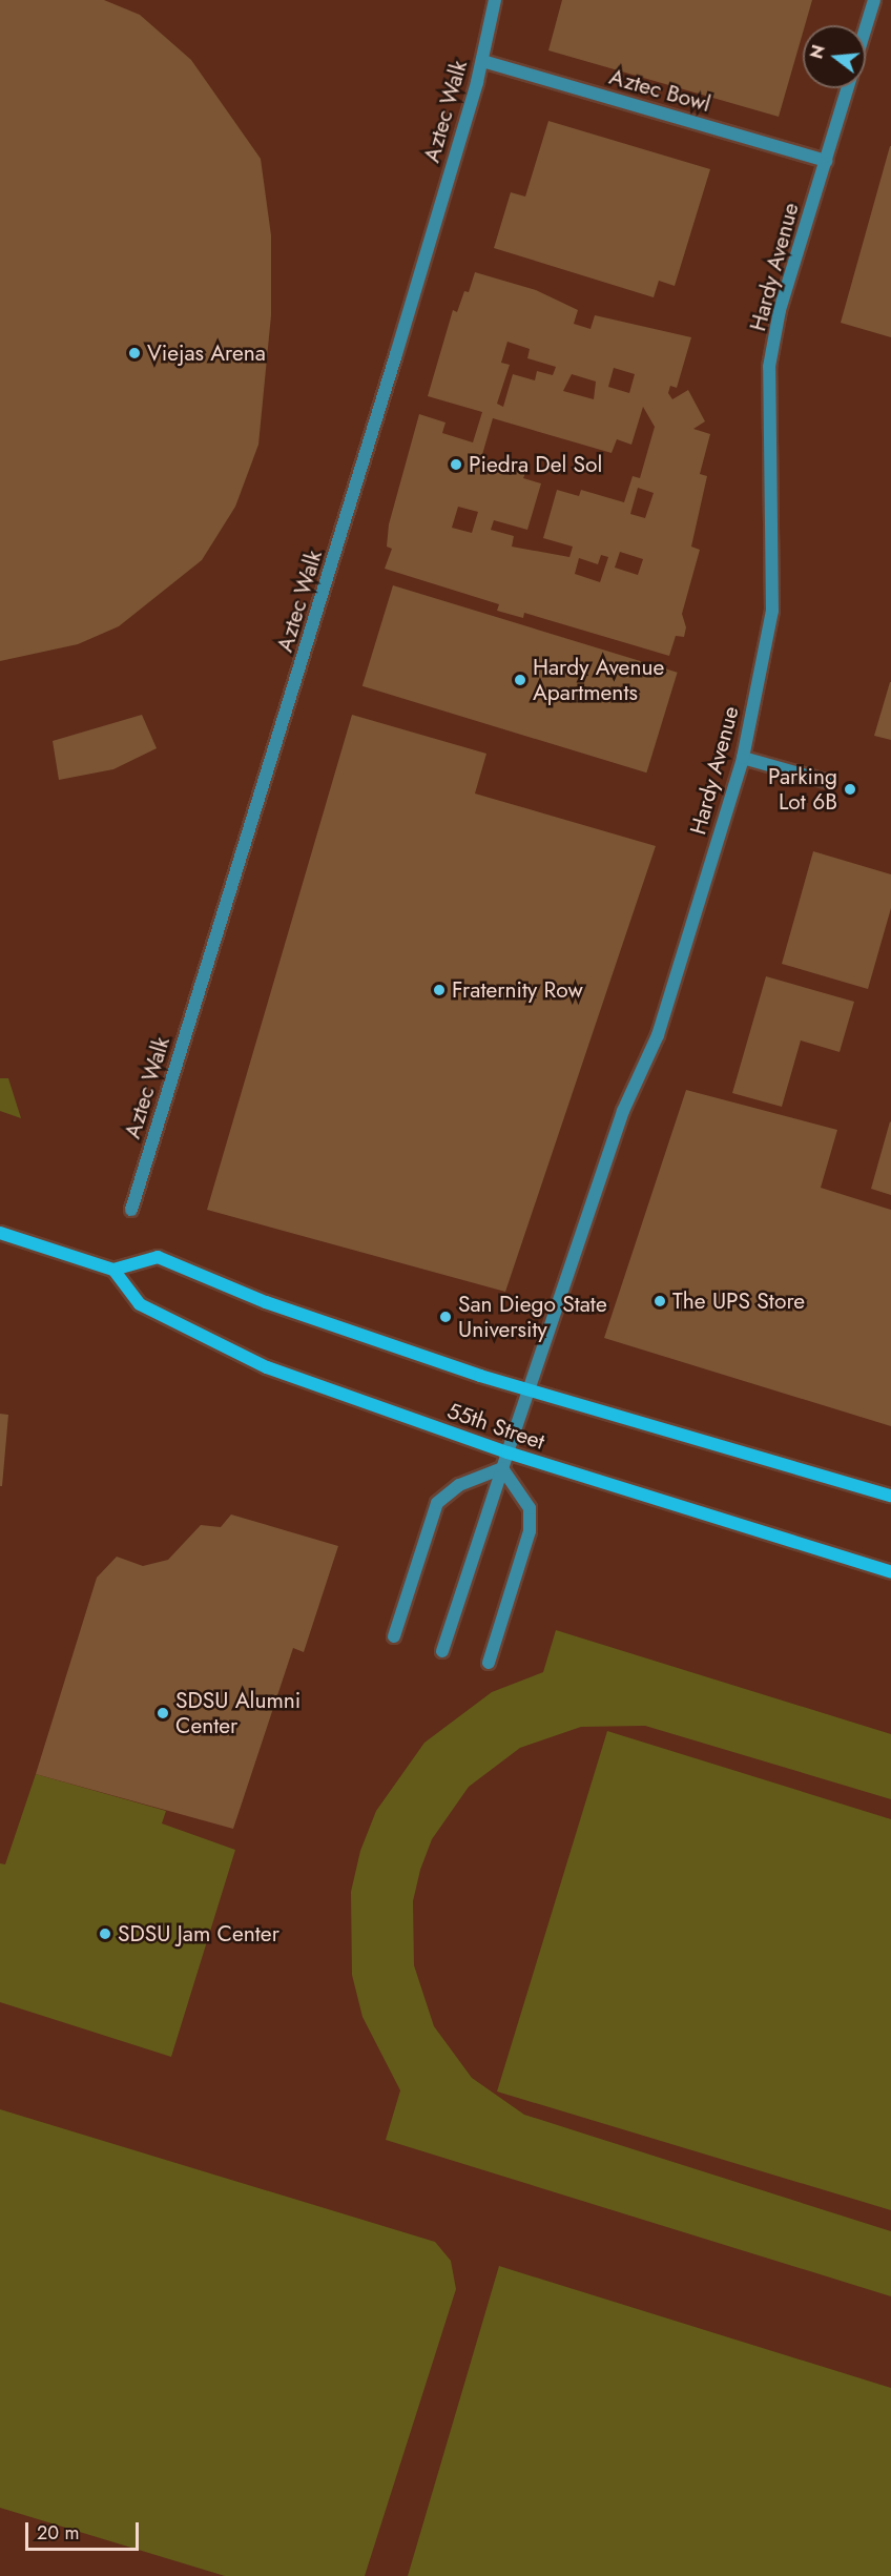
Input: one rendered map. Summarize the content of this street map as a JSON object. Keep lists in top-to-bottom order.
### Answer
{
  "streets": {
    "street": [
      "Aztec Bowl",
      "Aztec Walk",
      "Hardy Avenue",
      "55th Street"
    ]
  },
  "crossings": [
    ["Aztec Bowl", "Aztec Walk"],
    ["Aztec Bowl", "Hardy Avenue"],
    ["Hardy Avenue", "55th Street"]
  ],
  "places": [
    "Viejas Arena",
    "Piedra Del Sol",
    "Hardy Avenue Apartments",
    "Parking Lot 6B",
    "Fraternity Row",
    "The UPS Store",
    "San Diego State University",
    "SDSU Alumni Center",
    "SDSU Jam Center"
  ],
  "scale_bar": "20 m",
  "north": "left"
}
